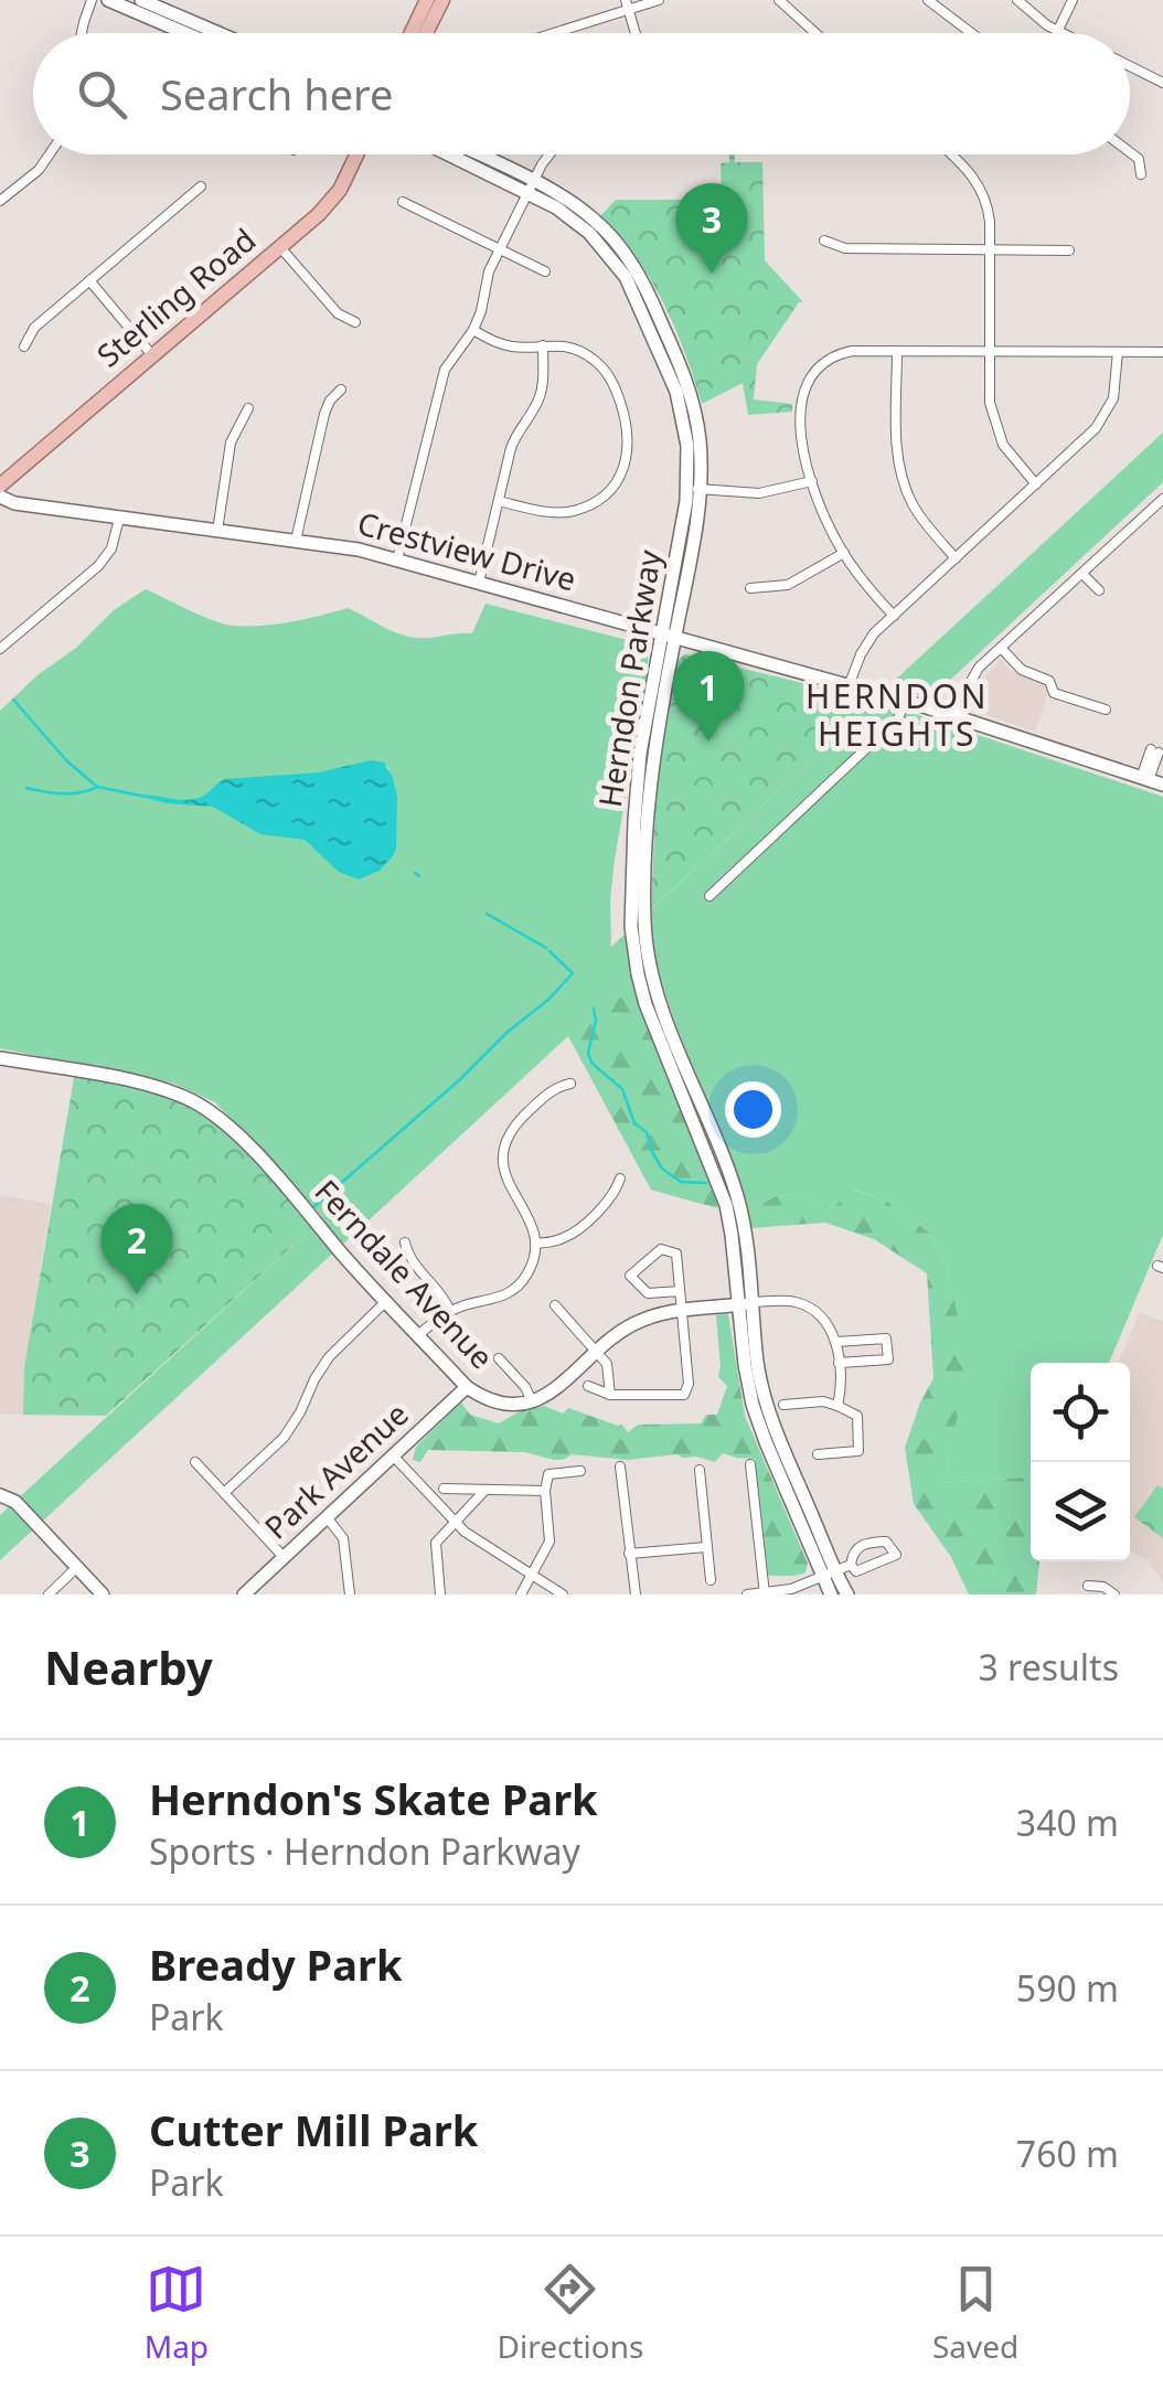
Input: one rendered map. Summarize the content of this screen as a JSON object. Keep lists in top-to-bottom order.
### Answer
{
  "streets": {
    "main road": [
      "Sterling Road",
      "Crestview Drive",
      "Herndon Parkway",
      "Ferndale Avenue",
      "Park Avenue"
    ]
  },
  "crossings": [
    ["Crestview Drive", "Herndon Parkway"],
    ["Ferndale Avenue", "Park Avenue"]
  ],
  "districts": ["HERNDON HEIGHTS"],
  "page": {
    "search": "Search here",
    "pins": ["3", "1", "2"],
    "heading": ["Nearby", "3 results"],
    "list": [
      {
        "mark": "1",
        "name": "Herndon's Skate Park",
        "note": "Sports · Herndon Parkway",
        "value": "340 m"
      },
      {
        "mark": "2",
        "name": "Bready Park",
        "note": "Park",
        "value": "590 m"
      },
      {
        "mark": "3",
        "name": "Cutter Mill Park",
        "note": "Park",
        "value": "760 m"
      }
    ],
    "nav": ["Map", "Directions", "Saved"]
  }
}
